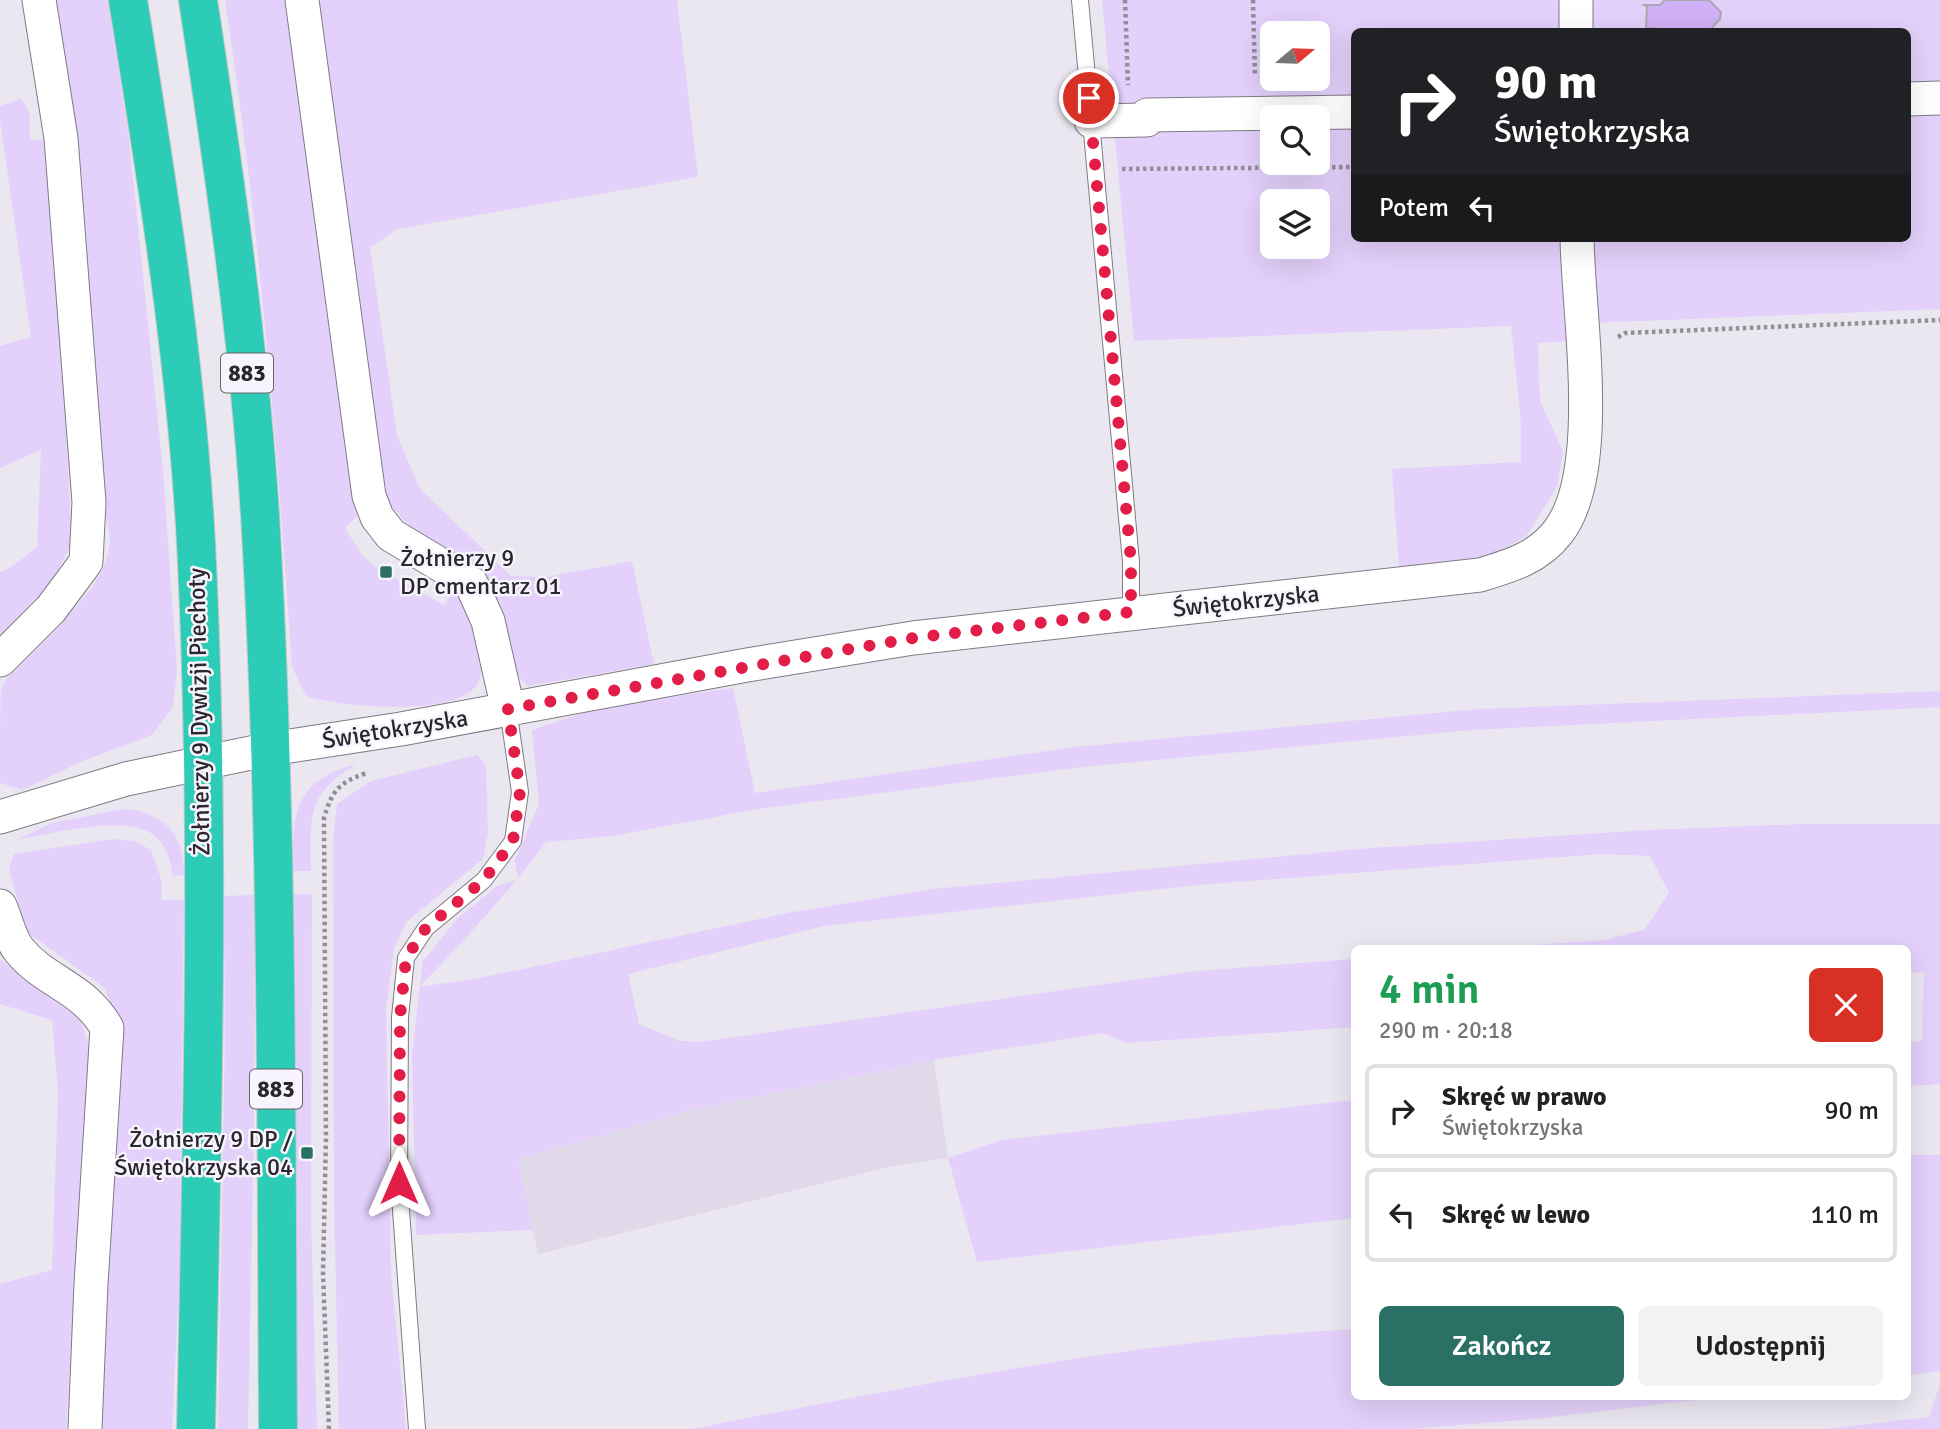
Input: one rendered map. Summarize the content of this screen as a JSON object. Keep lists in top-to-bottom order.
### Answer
{
  "streets": {
    "highway": ["883", "Żołnierzy 9 Dywizji Piechoty"],
    "street": ["Świętokrzyska"]
  },
  "crossings": [
    ["883", "Świętokrzyska"],
    ["Świętokrzyska", "Żołnierzy 9 Dywizji Piechoty"]
  ],
  "places": {
    "transit": ["Żołnierzy 9 DP cmentarz 01", "Żołnierzy 9 DP / Świętokrzyska 04"]
  },
  "north": "right",
  "page": {
    "turn": ["90 m", "Świętokrzyska"],
    "then": "Potem",
    "heading": ["4 min", "290 m · 20:18"],
    "list": [
      {
        "name": "Skręć w prawo",
        "note": "Świętokrzyska",
        "value": "90 m"
      },
      {
        "name": "Skręć w lewo",
        "value": "110 m"
      }
    ],
    "buttons": ["Zakończ", "Udostępnij"]
  }
}
